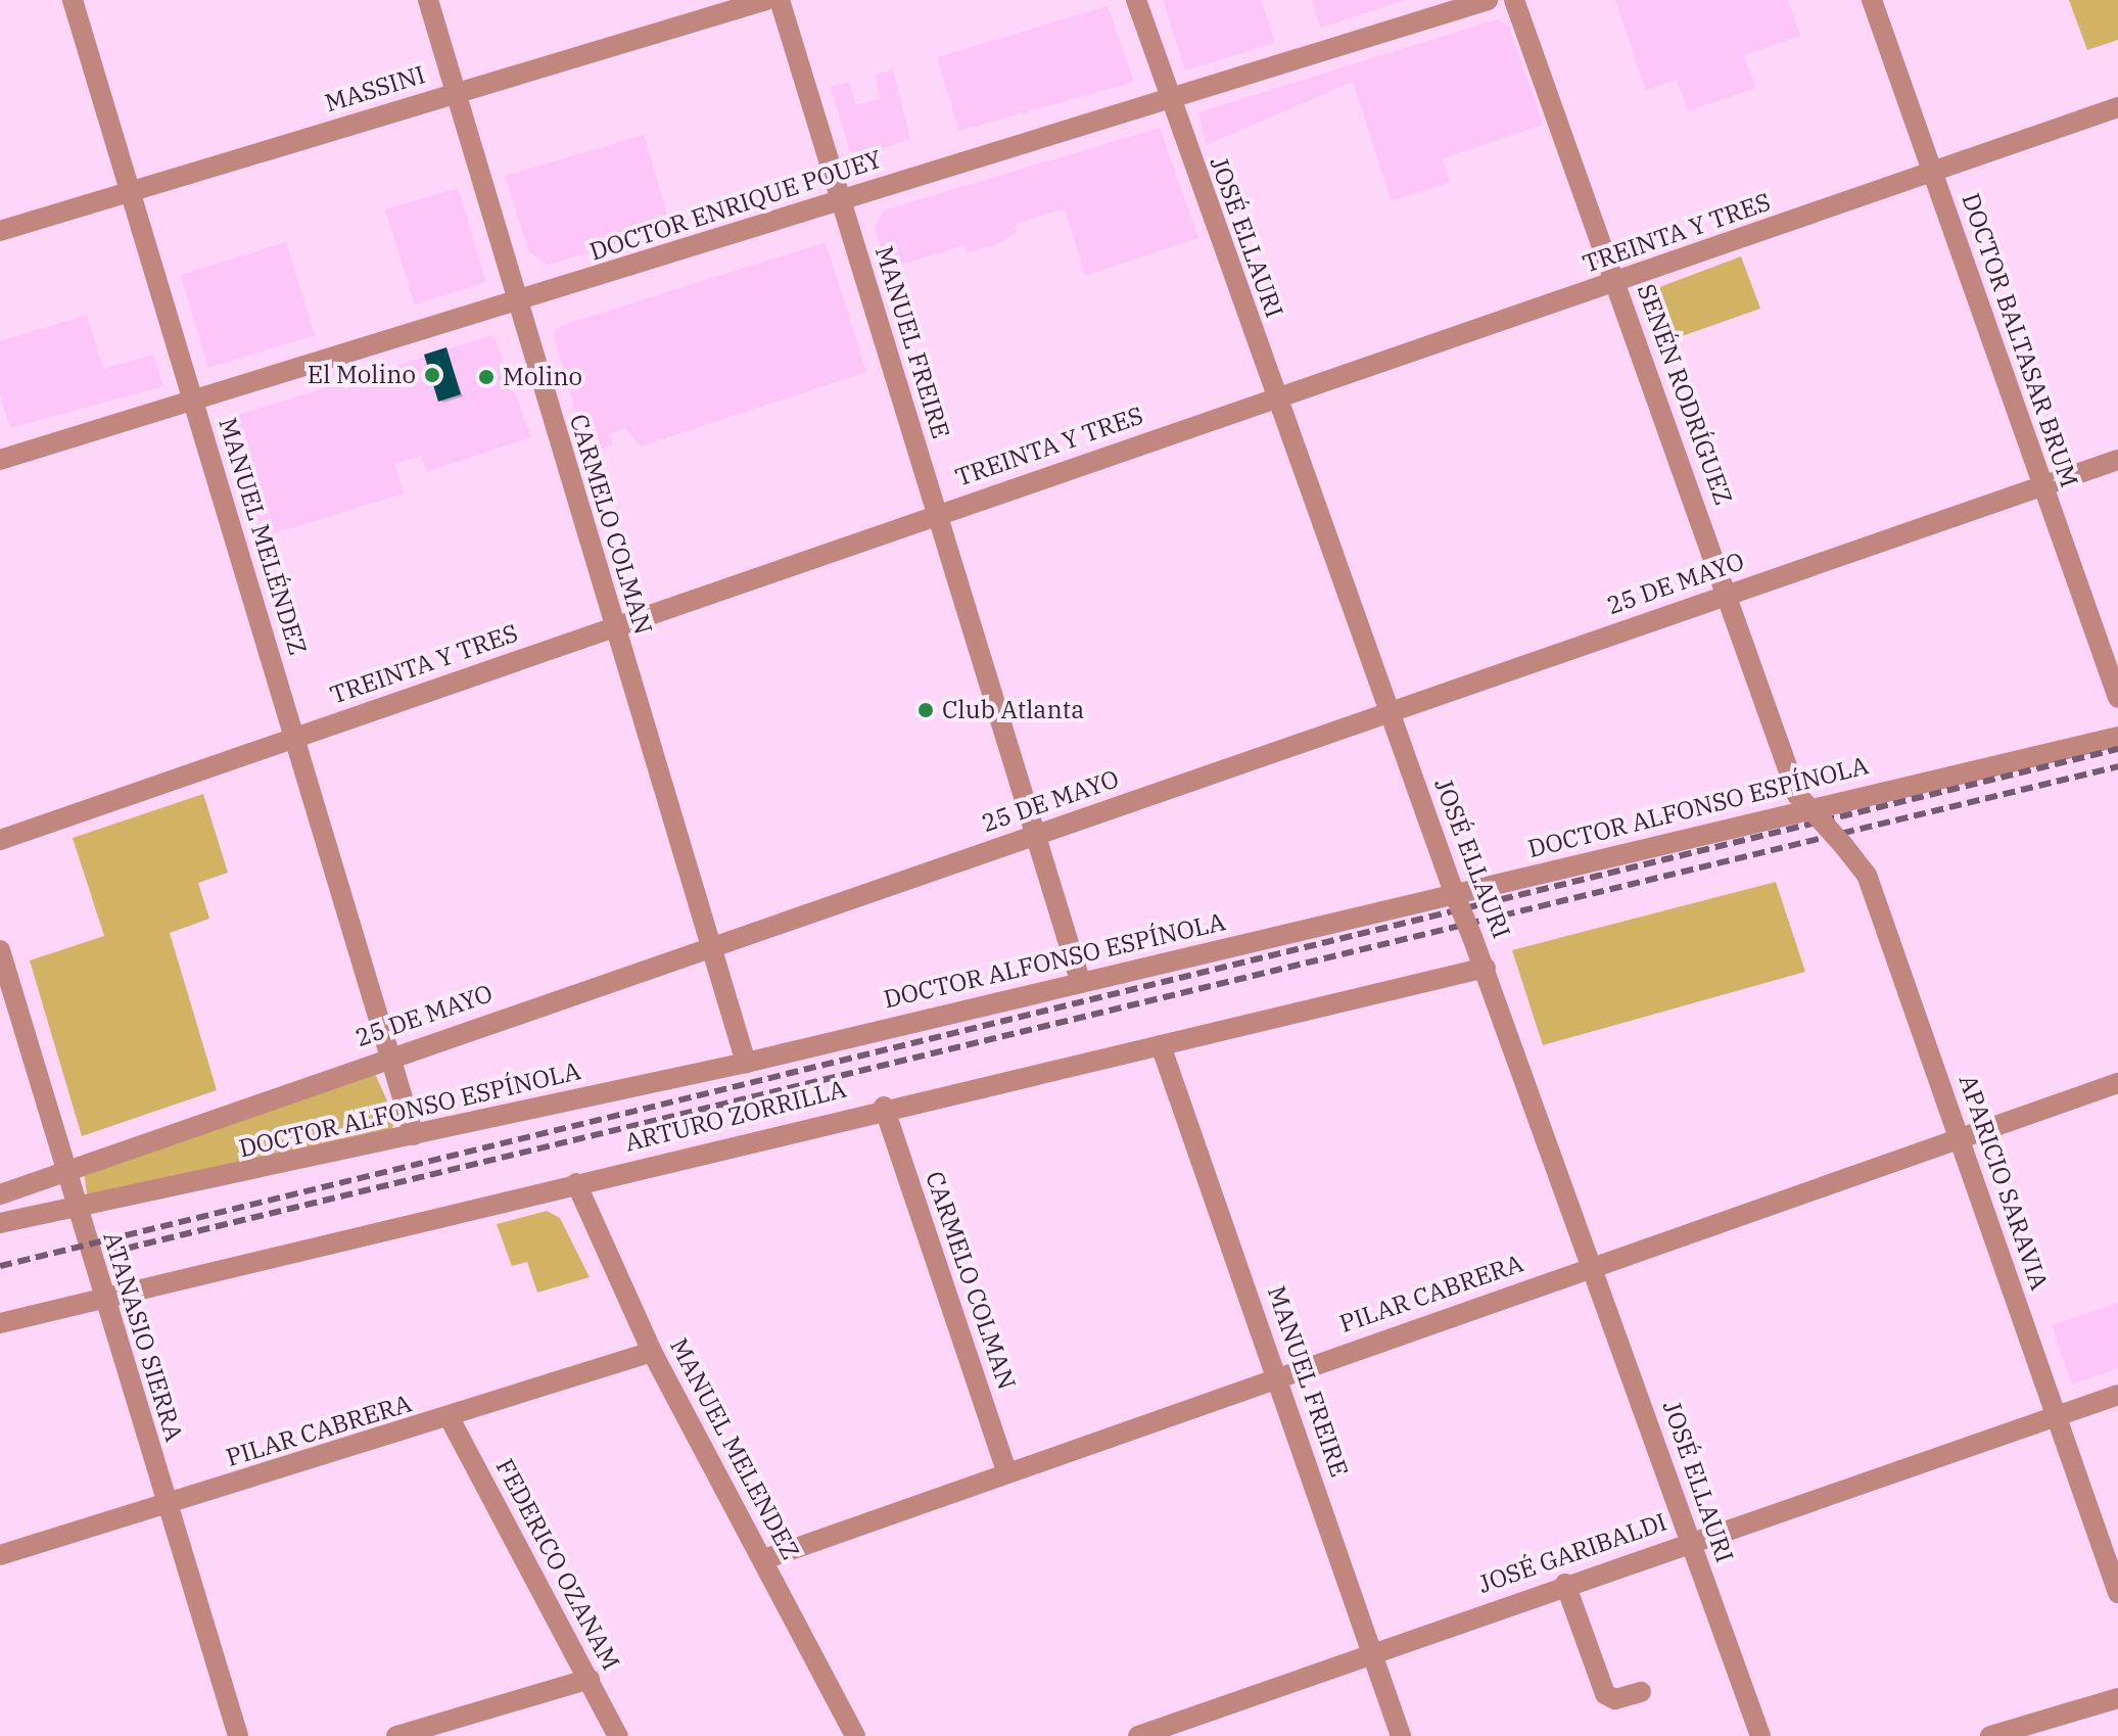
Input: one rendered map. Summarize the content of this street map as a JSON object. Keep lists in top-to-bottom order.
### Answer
{
  "streets": {
    "street": [
      "MASSINI",
      "DOCTOR ENRIQUE POUEY",
      "TREINTA Y TRES",
      "JOSÉ ELLAURI",
      "DOCTOR BALTASAR BRUM",
      "MANUEL FREIRE",
      "SENÉN RODRÍGUEZ",
      "CARMELO COLMAN",
      "MANUEL MELÉNDEZ",
      "25 DE MAYO",
      "DOCTOR ALFONSO ESPÍNOLA",
      "ARTURO ZORRILLA",
      "APARICIO SARAVIA",
      "PILAR CABRERA",
      "ATANASIO SIERRA",
      "MANUEL MELENDEZ",
      "JOSÉ GARIBALDI",
      "FEDERICO OZANAM"
    ]
  },
  "crossings": [
    ["MASSINI", "CARMELO COLMAN"],
    ["MASSINI", "MANUEL MELÉNDEZ"],
    ["DOCTOR ENRIQUE POUEY", "JOSÉ ELLAURI"],
    ["DOCTOR ENRIQUE POUEY", "MANUEL FREIRE"],
    ["DOCTOR ENRIQUE POUEY", "CARMELO COLMAN"],
    ["DOCTOR ENRIQUE POUEY", "MANUEL MELÉNDEZ"],
    ["TREINTA Y TRES", "JOSÉ ELLAURI"],
    ["TREINTA Y TRES", "DOCTOR BALTASAR BRUM"],
    ["TREINTA Y TRES", "MANUEL FREIRE"],
    ["TREINTA Y TRES", "SENÉN RODRÍGUEZ"],
    ["TREINTA Y TRES", "CARMELO COLMAN"],
    ["TREINTA Y TRES", "MANUEL MELÉNDEZ"],
    ["JOSÉ ELLAURI", "25 DE MAYO"],
    ["JOSÉ ELLAURI", "DOCTOR ALFONSO ESPÍNOLA"],
    ["JOSÉ ELLAURI", "ARTURO ZORRILLA"],
    ["JOSÉ ELLAURI", "PILAR CABRERA"],
    ["JOSÉ ELLAURI", "JOSÉ GARIBALDI"],
    ["DOCTOR BALTASAR BRUM", "25 DE MAYO"],
    ["MANUEL FREIRE", "25 DE MAYO"],
    ["MANUEL FREIRE", "DOCTOR ALFONSO ESPÍNOLA"],
    ["MANUEL FREIRE", "ARTURO ZORRILLA"],
    ["MANUEL FREIRE", "PILAR CABRERA"],
    ["MANUEL FREIRE", "JOSÉ GARIBALDI"],
    ["SENÉN RODRÍGUEZ", "25 DE MAYO"],
    ["SENÉN RODRÍGUEZ", "DOCTOR ALFONSO ESPÍNOLA"],
    ["SENÉN RODRÍGUEZ", "APARICIO SARAVIA"],
    ["CARMELO COLMAN", "25 DE MAYO"],
    ["CARMELO COLMAN", "DOCTOR ALFONSO ESPÍNOLA"],
    ["CARMELO COLMAN", "ARTURO ZORRILLA"],
    ["CARMELO COLMAN", "PILAR CABRERA"],
    ["MANUEL MELÉNDEZ", "25 DE MAYO"],
    ["MANUEL MELÉNDEZ", "DOCTOR ALFONSO ESPÍNOLA"],
    ["25 DE MAYO", "ATANASIO SIERRA"],
    ["DOCTOR ALFONSO ESPÍNOLA", "APARICIO SARAVIA"],
    ["DOCTOR ALFONSO ESPÍNOLA", "ATANASIO SIERRA"],
    ["ARTURO ZORRILLA", "ATANASIO SIERRA"],
    ["ARTURO ZORRILLA", "MANUEL MELENDEZ"],
    ["APARICIO SARAVIA", "PILAR CABRERA"],
    ["APARICIO SARAVIA", "JOSÉ GARIBALDI"],
    ["PILAR CABRERA", "ATANASIO SIERRA"],
    ["PILAR CABRERA", "MANUEL MELENDEZ"],
    ["PILAR CABRERA", "FEDERICO OZANAM"]
  ],
  "places": ["El Molino", "Molino", "Club Atlanta"]
}
